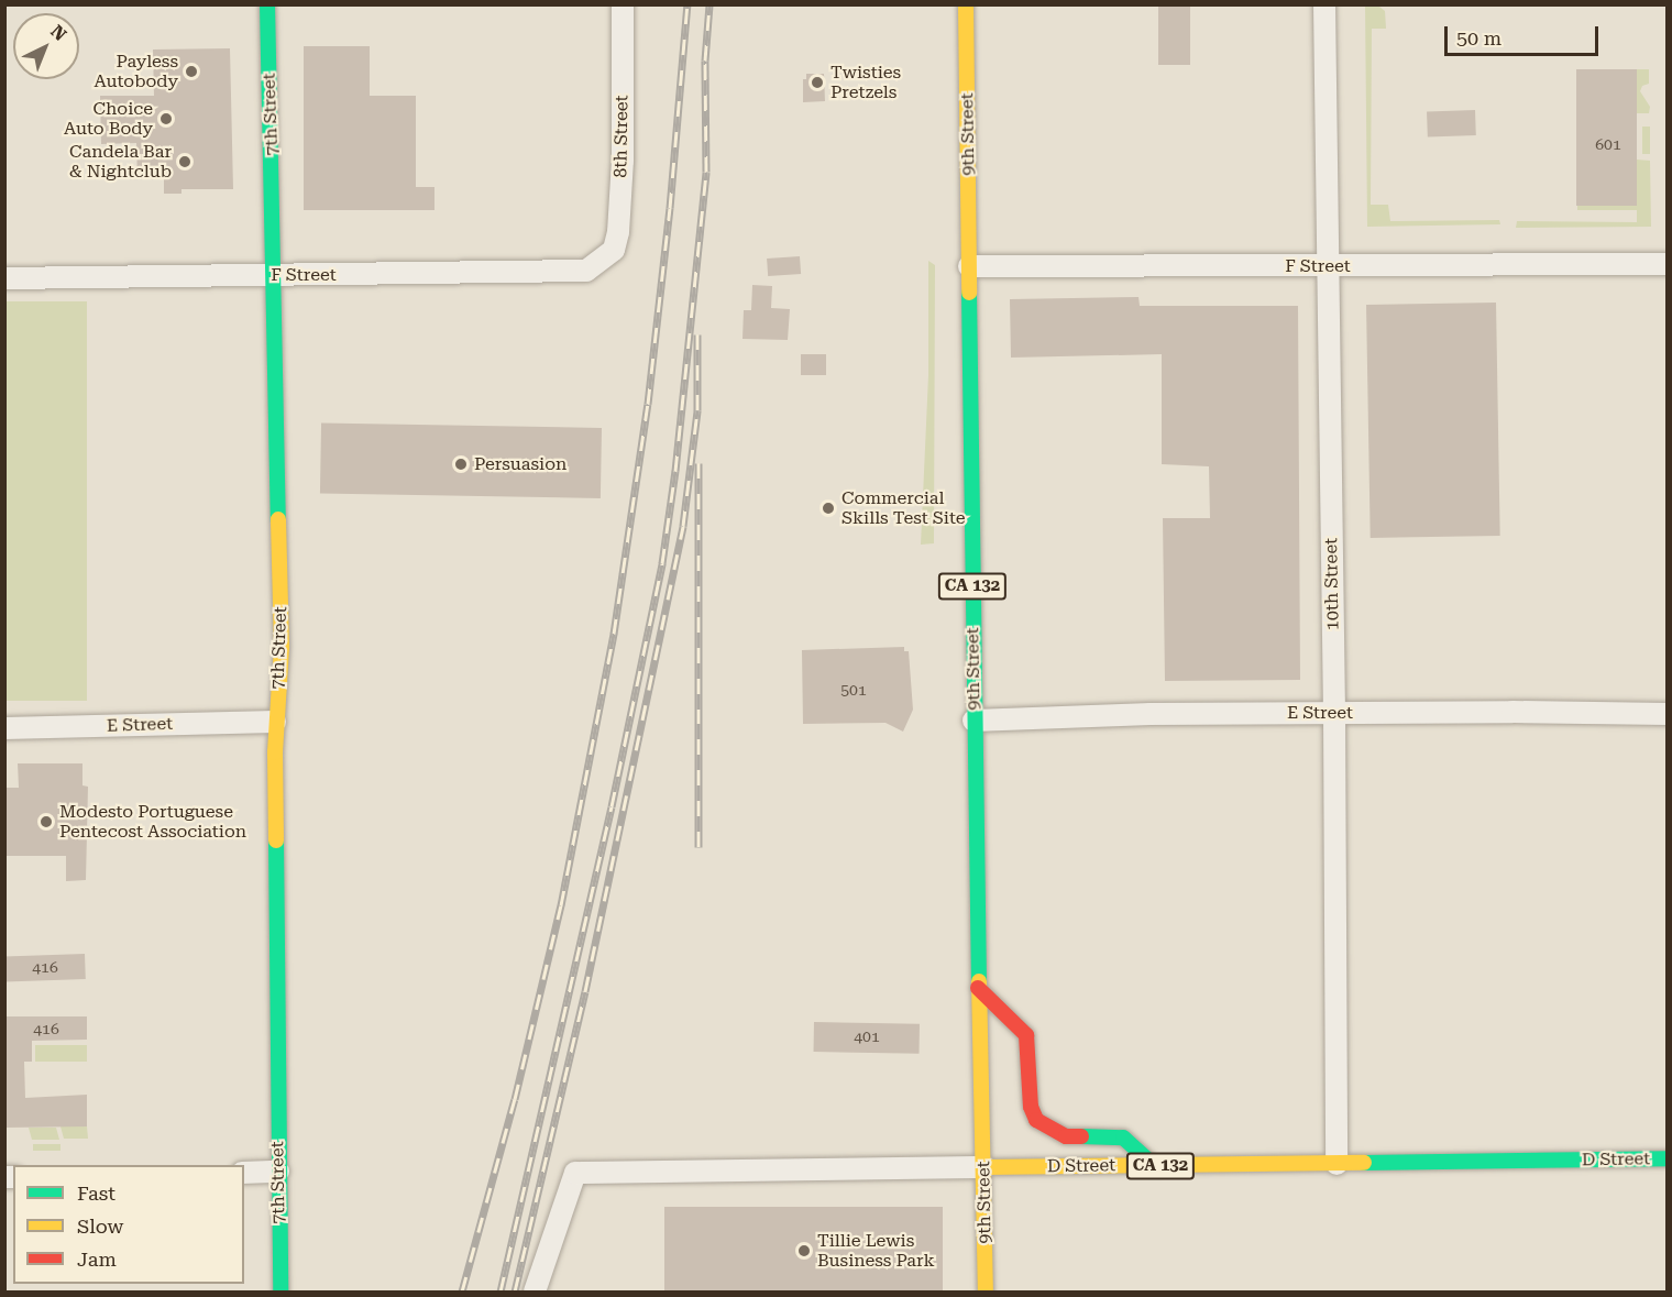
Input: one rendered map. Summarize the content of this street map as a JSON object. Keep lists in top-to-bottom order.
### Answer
{
  "streets": {
    "main road": [
      "7th Street",
      "9th Street",
      "CA 132",
      "D Street"
    ],
    "street": [
      "8th Street",
      "F Street",
      "10th Street",
      "E Street"
    ]
  },
  "crossings": [
    ["7th Street", "F Street"],
    ["7th Street", "E Street"],
    ["9th Street", "F Street"],
    ["9th Street", "E Street"],
    ["9th Street", "D Street"],
    ["8th Street", "F Street"],
    ["F Street", "10th Street"],
    ["10th Street", "E Street"],
    ["10th Street", "D Street"]
  ],
  "places": [
    "Payless Autobody",
    "Twisties Pretzels",
    "Choice Auto Body",
    "Candela Bar & Nightclub",
    "Persuasion",
    "Commercial Skills Test Site",
    "Modesto Portuguese Pentecost Association",
    "Tillie Lewis Business Park"
  ],
  "house_numbers": [
    "601",
    "501",
    "416",
    "416",
    "401"
  ],
  "legend": ["Fast", "Slow", "Jam"],
  "scale_bar": "50 m",
  "north": "top right"
}
